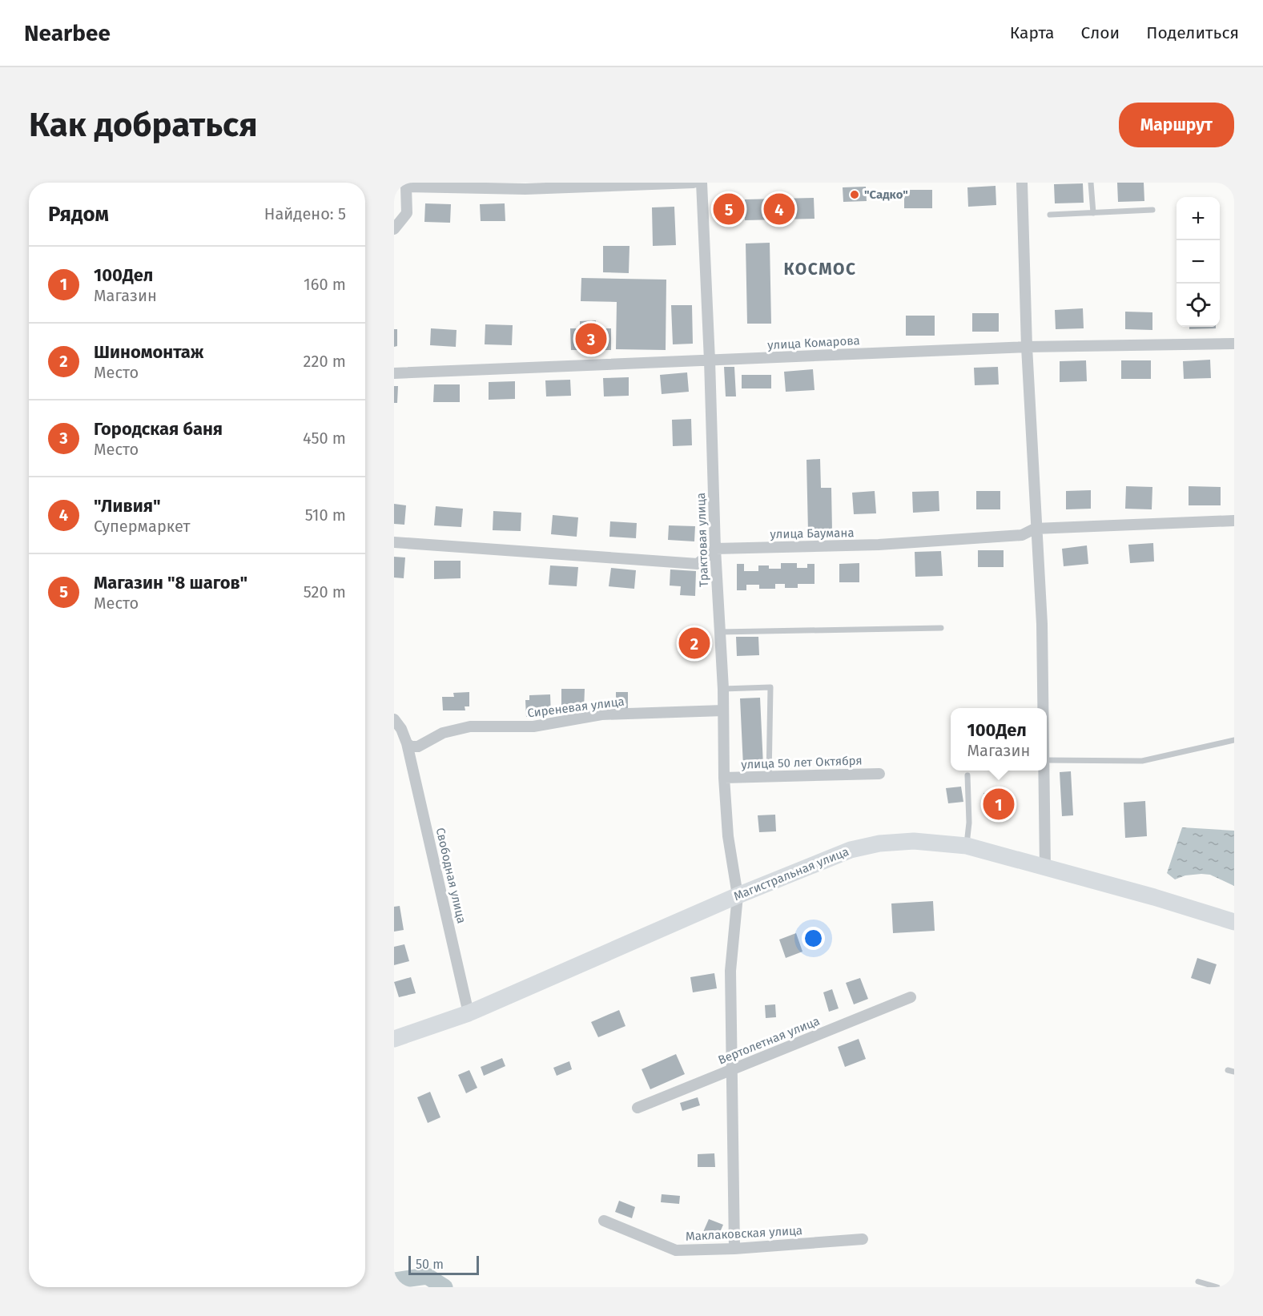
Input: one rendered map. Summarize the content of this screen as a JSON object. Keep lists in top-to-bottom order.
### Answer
{
  "streets": {
    "main road": ["Магистральная улица"],
    "street": [
      "улица Комарова",
      "улица Баумана",
      "Трактовая улица",
      "Сиреневая улица",
      "улица 50 лет Октября",
      "Свободная улица",
      "Вертолетная улица",
      "Маклаковская улица"
    ]
  },
  "crossings": [
    ["улица Комарова", "Трактовая улица"],
    ["улица Баумана", "Трактовая улица"],
    ["Трактовая улица", "Сиреневая улица"],
    ["Трактовая улица", "улица 50 лет Октября"],
    ["Трактовая улица", "Магистральная улица"],
    ["Трактовая улица", "Вертолетная улица"],
    ["Трактовая улица", "Маклаковская улица"],
    ["Сиреневая улица", "Свободная улица"],
    ["Магистральная улица", "Свободная улица"]
  ],
  "districts": ["КОСМОС"],
  "places": ["\"Садко\""],
  "scale_bar": "50 m",
  "page": {
    "header": "Nearbee",
    "nav": ["Карта", "Слои", "Поделиться"],
    "buttons": "Маршрут",
    "title": "Как добраться",
    "heading": ["Рядом", "Найдено: 5"],
    "pins": [
      "4",
      "5",
      "3",
      "2",
      "1"
    ],
    "map_buttons": ["+", "−"],
    "list": [
      {
        "mark": "1",
        "name": "100Дел",
        "note": "Магазин",
        "value": "160 m"
      },
      {
        "mark": "2",
        "name": "Шиномонтаж",
        "note": "Место",
        "value": "220 m"
      },
      {
        "mark": "3",
        "name": "Городская баня",
        "note": "Место",
        "value": "450 m"
      },
      {
        "mark": "4",
        "name": "\"Ливия\"",
        "note": "Супермаркет",
        "value": "510 m"
      },
      {
        "mark": "5",
        "name": "Магазин \"8 шагов\"",
        "note": "Место",
        "value": "520 m"
      }
    ],
    "popup": ["100Дел", "Магазин"],
    "scale": "50 m"
  }
}
